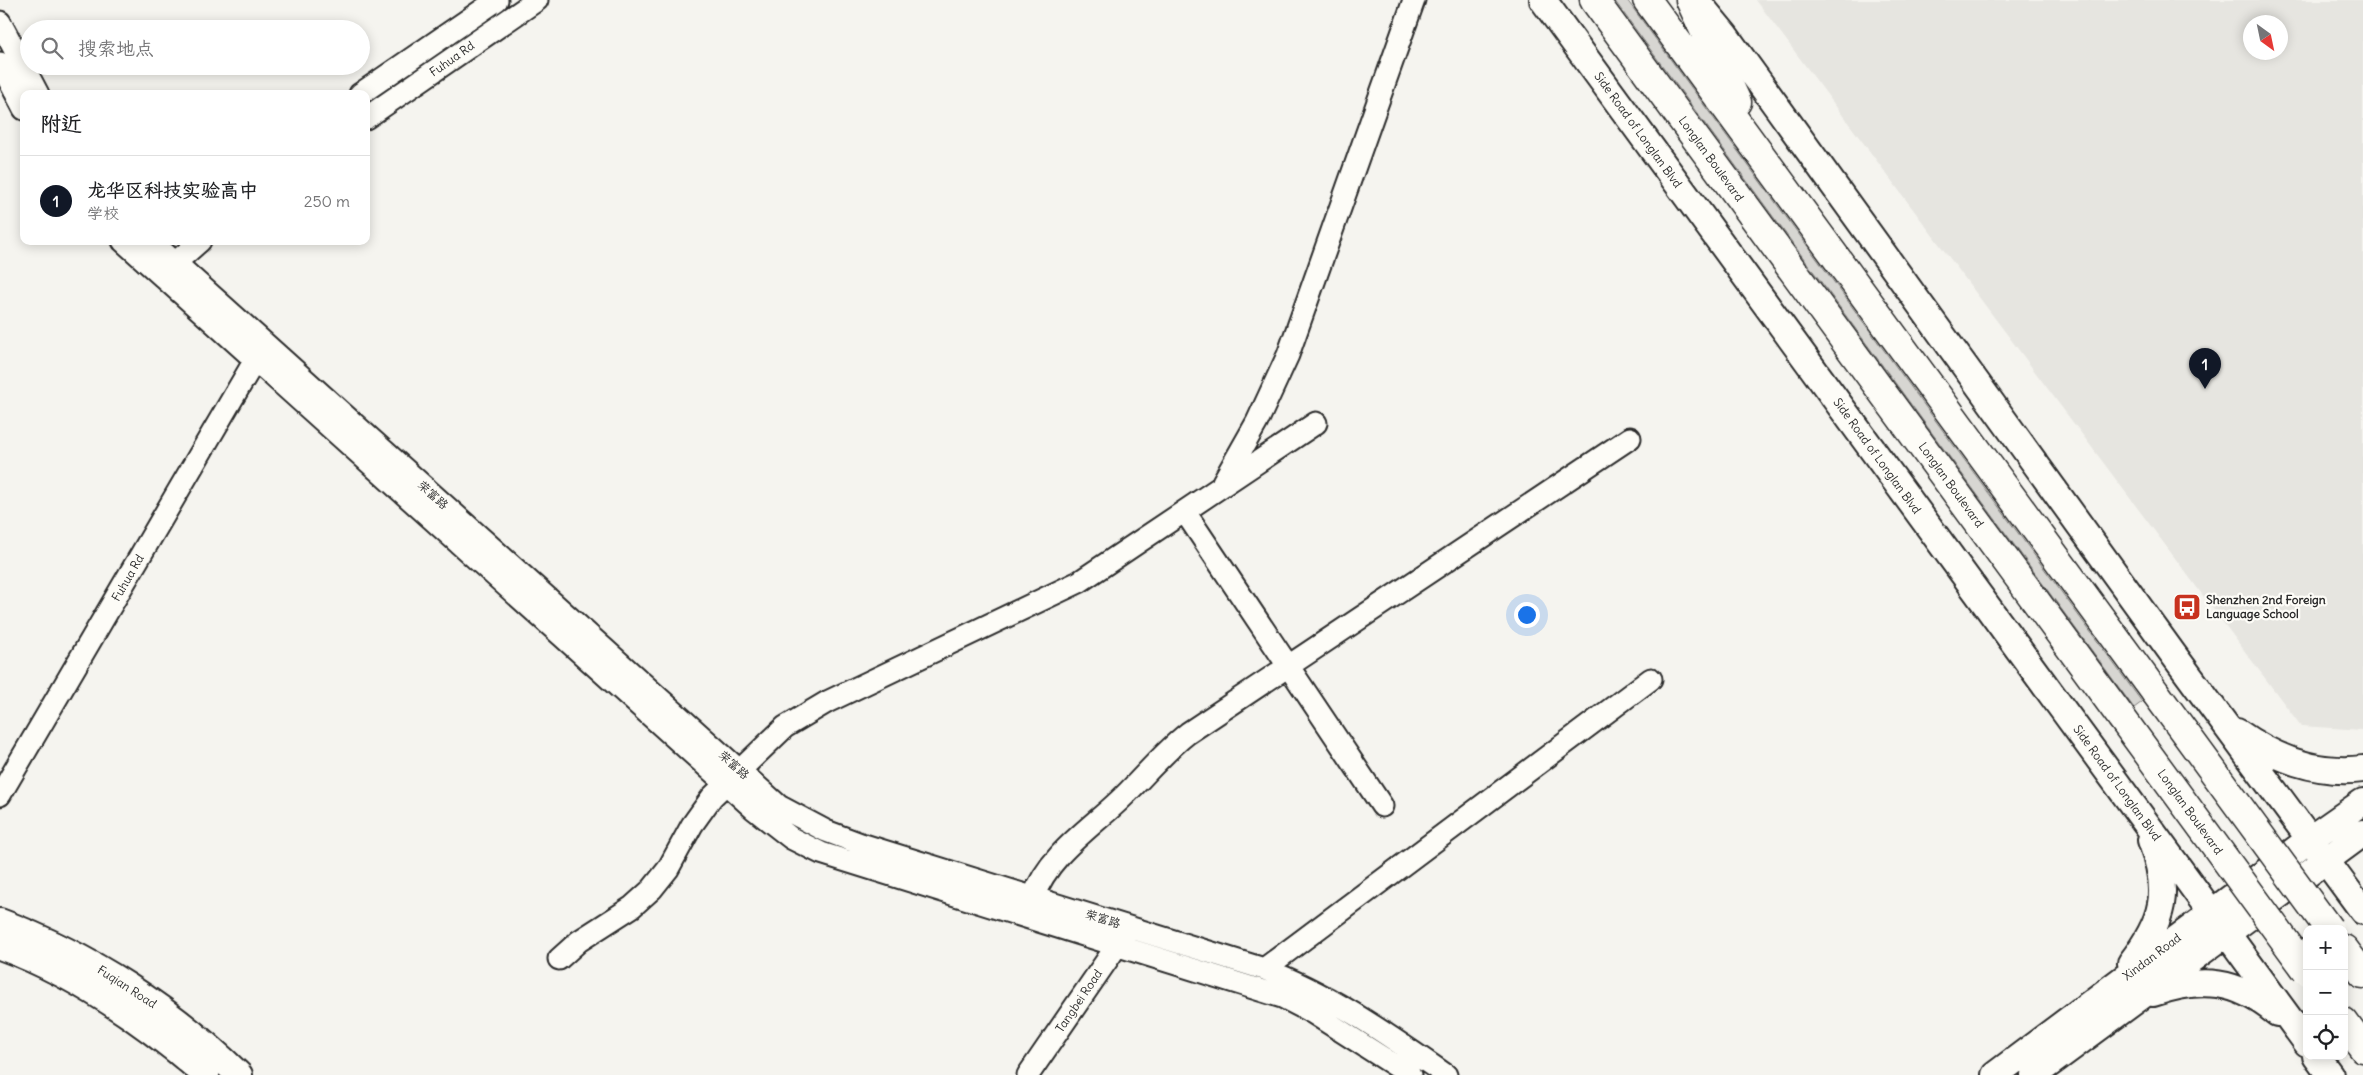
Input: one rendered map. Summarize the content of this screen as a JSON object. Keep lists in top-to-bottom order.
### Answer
{
  "streets": {
    "highway": ["Longlan Boulevard"],
    "main road": ["Side Road of Longlan Blvd", "Xindan Road", "Fuqian Road"],
    "street": ["Fuhua Rd", "荣富路", "Tangbei Road"]
  },
  "crossings": [
    ["Fuhua Rd", "荣富路"],
    ["Side Road of Longlan Blvd", "Xindan Road"],
    ["荣富路", "Tangbei Road"]
  ],
  "places": {
    "bus stop": ["Shenzhen 2nd Foreign Language School"]
  },
  "north": "bottom right",
  "page": {
    "search": "搜索地点",
    "heading": "附近",
    "list": [
      {
        "mark": "1",
        "name": "龙华区科技实验高中",
        "note": "学校",
        "value": "250 m"
      }
    ],
    "pins": "1",
    "map_buttons": ["+", "−"]
  }
}
